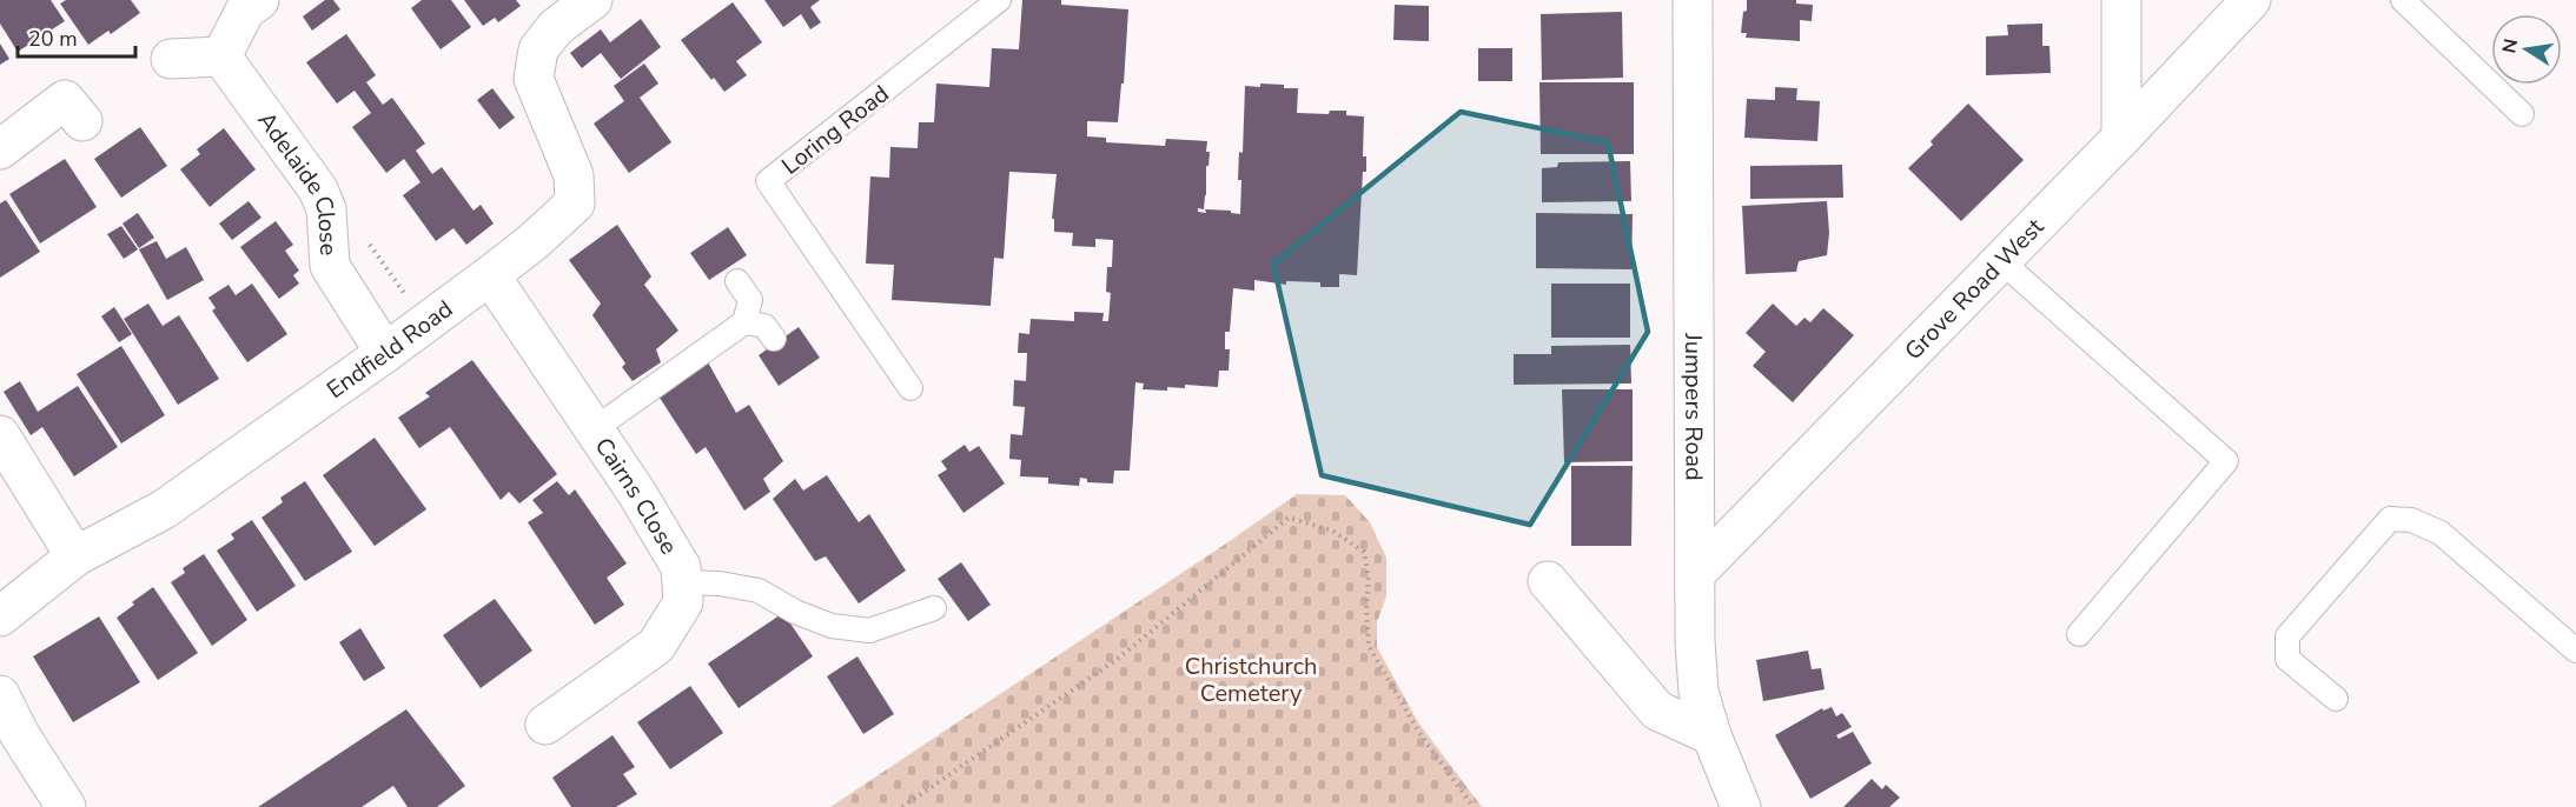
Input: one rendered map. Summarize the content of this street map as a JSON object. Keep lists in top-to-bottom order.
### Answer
{
  "streets": {
    "street": [
      "Adelaide Close",
      "Grove Road West",
      "Endfield Road",
      "Jumpers Road",
      "Cairns Close"
    ],
    "lane": ["Loring Road"]
  },
  "crossings": [
    ["Adelaide Close", "Endfield Road"],
    ["Grove Road West", "Jumpers Road"],
    ["Endfield Road", "Cairns Close"]
  ],
  "parks": ["Christchurch Cemetery"],
  "scale_bar": "20 m",
  "north": "left"
}
